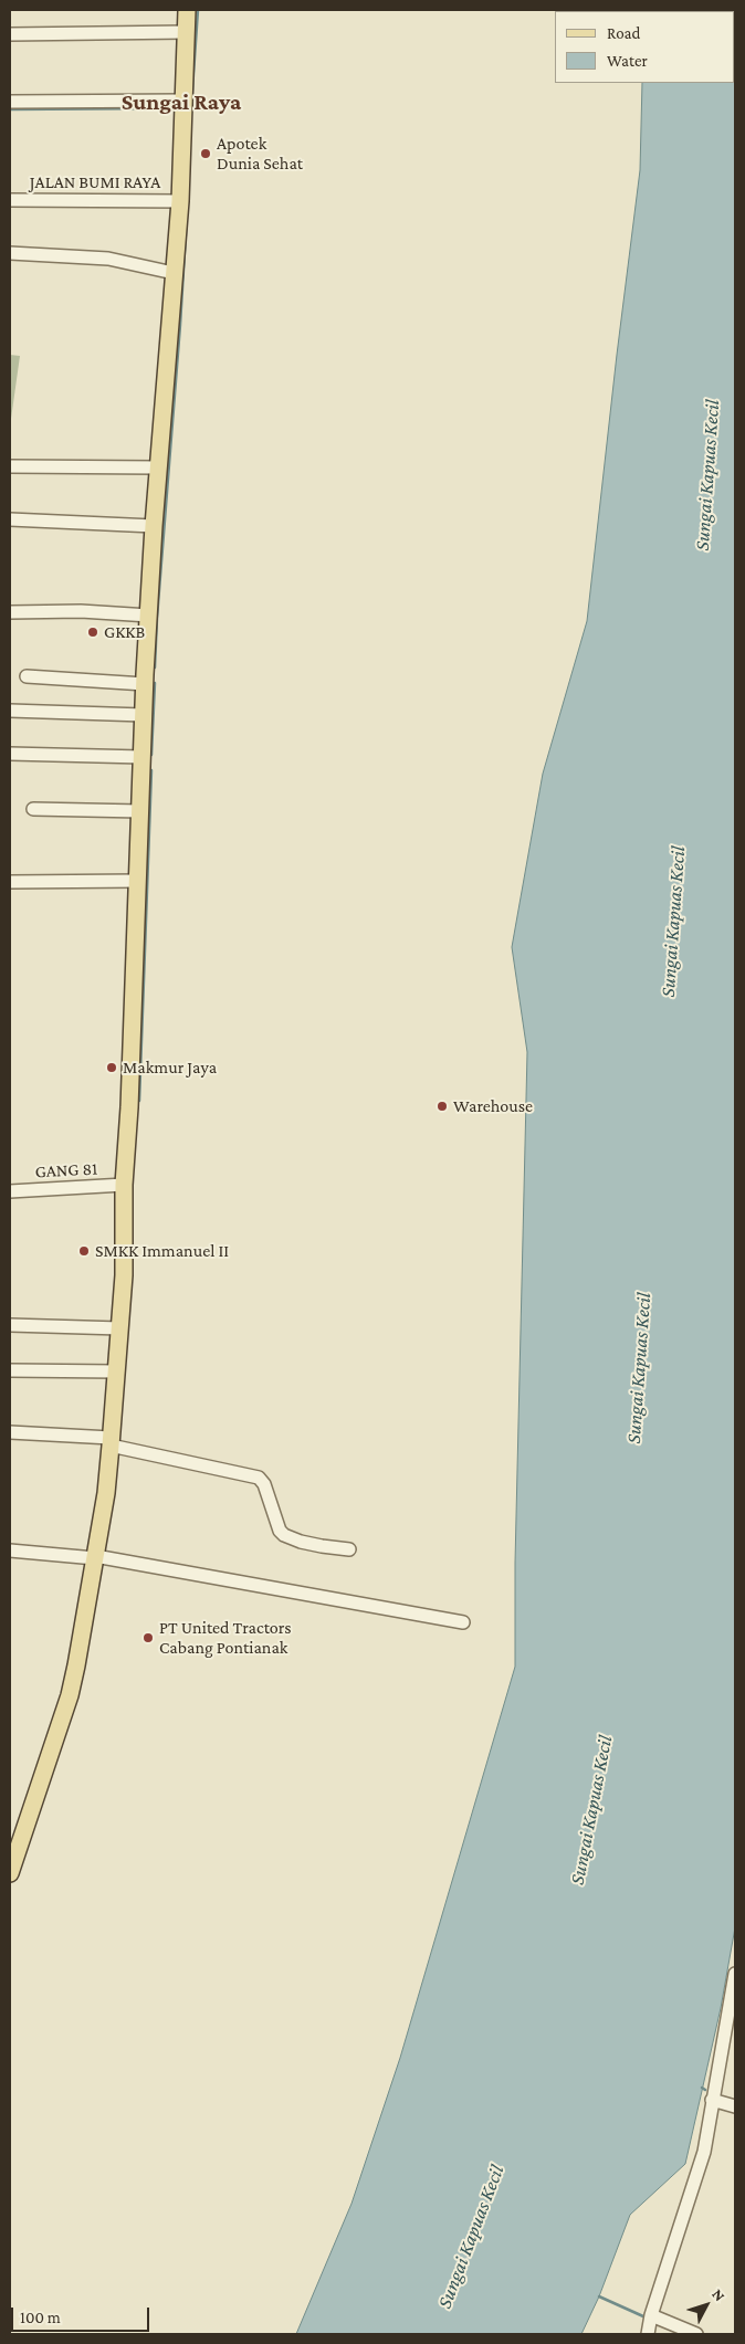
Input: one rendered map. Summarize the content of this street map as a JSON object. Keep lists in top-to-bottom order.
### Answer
{
  "streets": {
    "street": ["JALAN BUMI RAYA", "GANG 81"]
  },
  "districts": ["Sungai Raya"],
  "water": ["Sungai Kapuas Kecil"],
  "places": [
    "Apotek Dunia Sehat",
    "GKKB",
    "Makmur Jaya",
    "Warehouse",
    "SMKK Immanuel II",
    "PT United Tractors Cabang Pontianak"
  ],
  "legend": ["Road", "Water"],
  "scale_bar": "100 m",
  "north": "top right"
}
